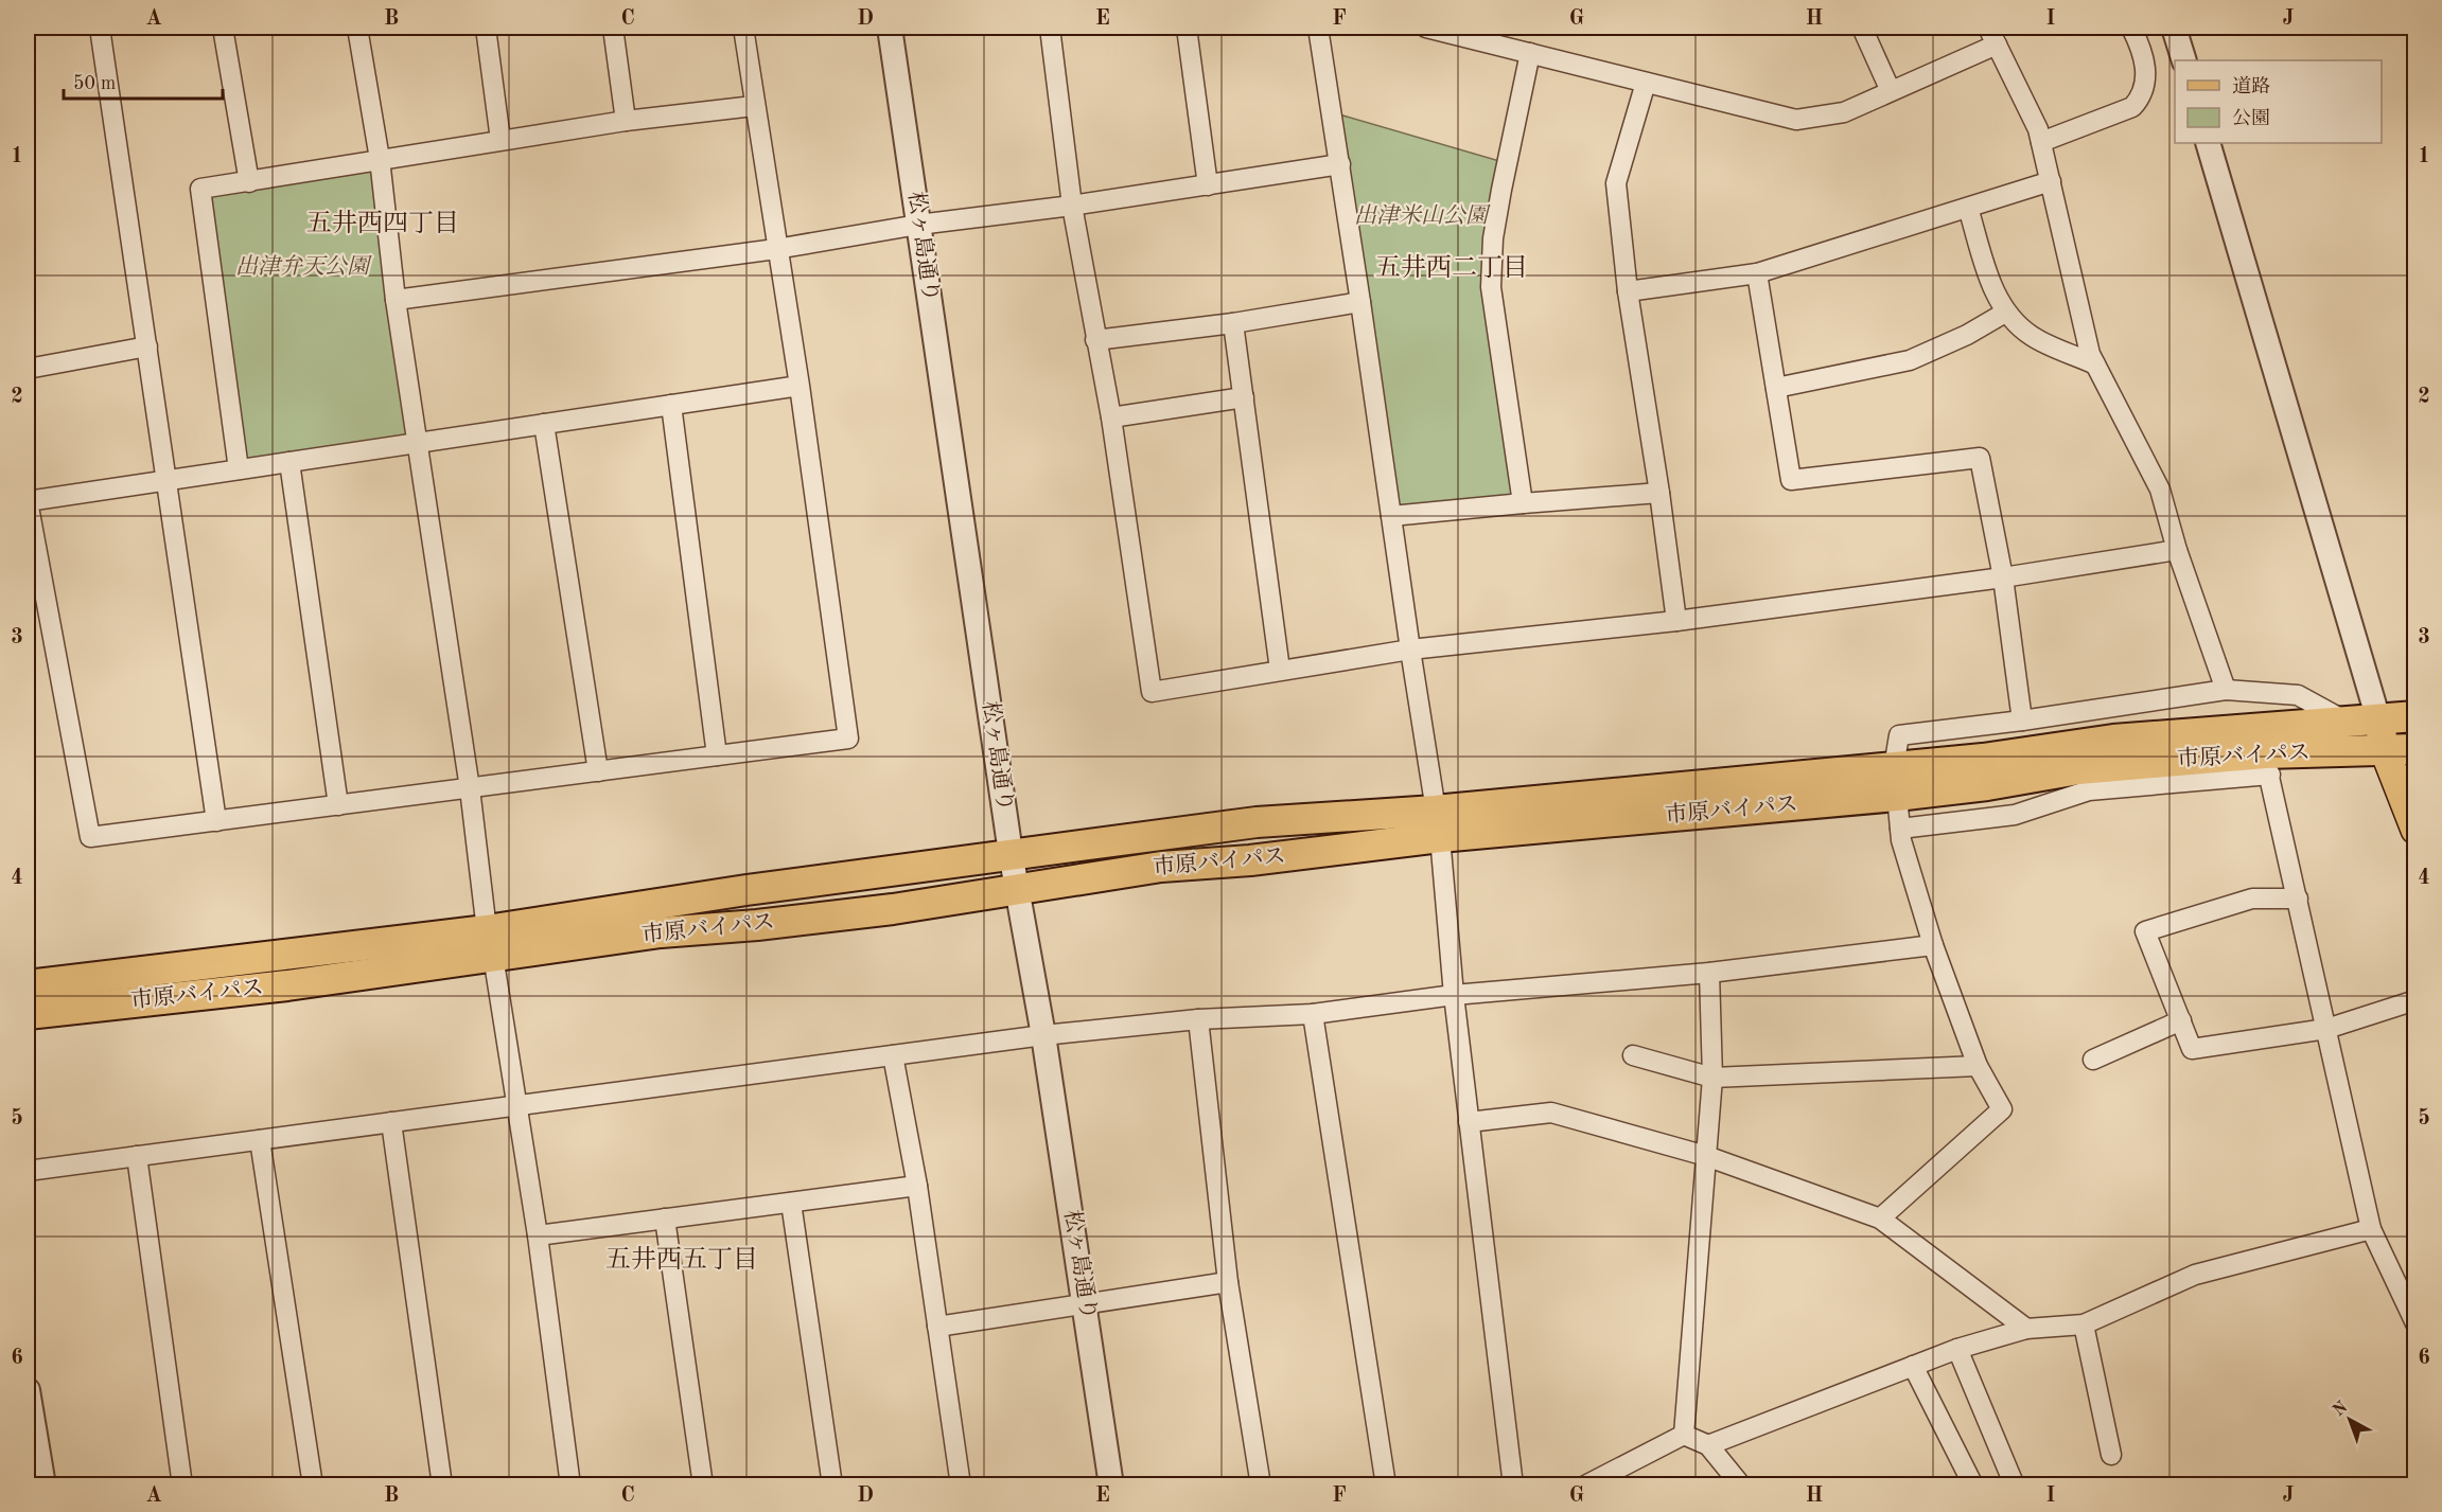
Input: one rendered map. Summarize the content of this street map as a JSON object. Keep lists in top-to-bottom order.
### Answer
{
  "streets": {
    "highway": ["市原バイパス"],
    "street": ["松ヶ島通り"]
  },
  "crossings": [
    ["松ヶ島通り", "市原バイパス"]
  ],
  "districts": ["五井西四丁目", "五井西二丁目", "五井西五丁目"],
  "parks": ["出津米山公園", "出津弁天公園"],
  "legend": ["道路", "公園"],
  "scale_bar": "50 m",
  "north": "top left",
  "grid": {
    "columns": [
      "A",
      "B",
      "C",
      "D",
      "E",
      "F",
      "G",
      "H",
      "I",
      "J"
    ],
    "rows": [
      "1",
      "2",
      "3",
      "4",
      "5",
      "6"
    ]
  }
}
